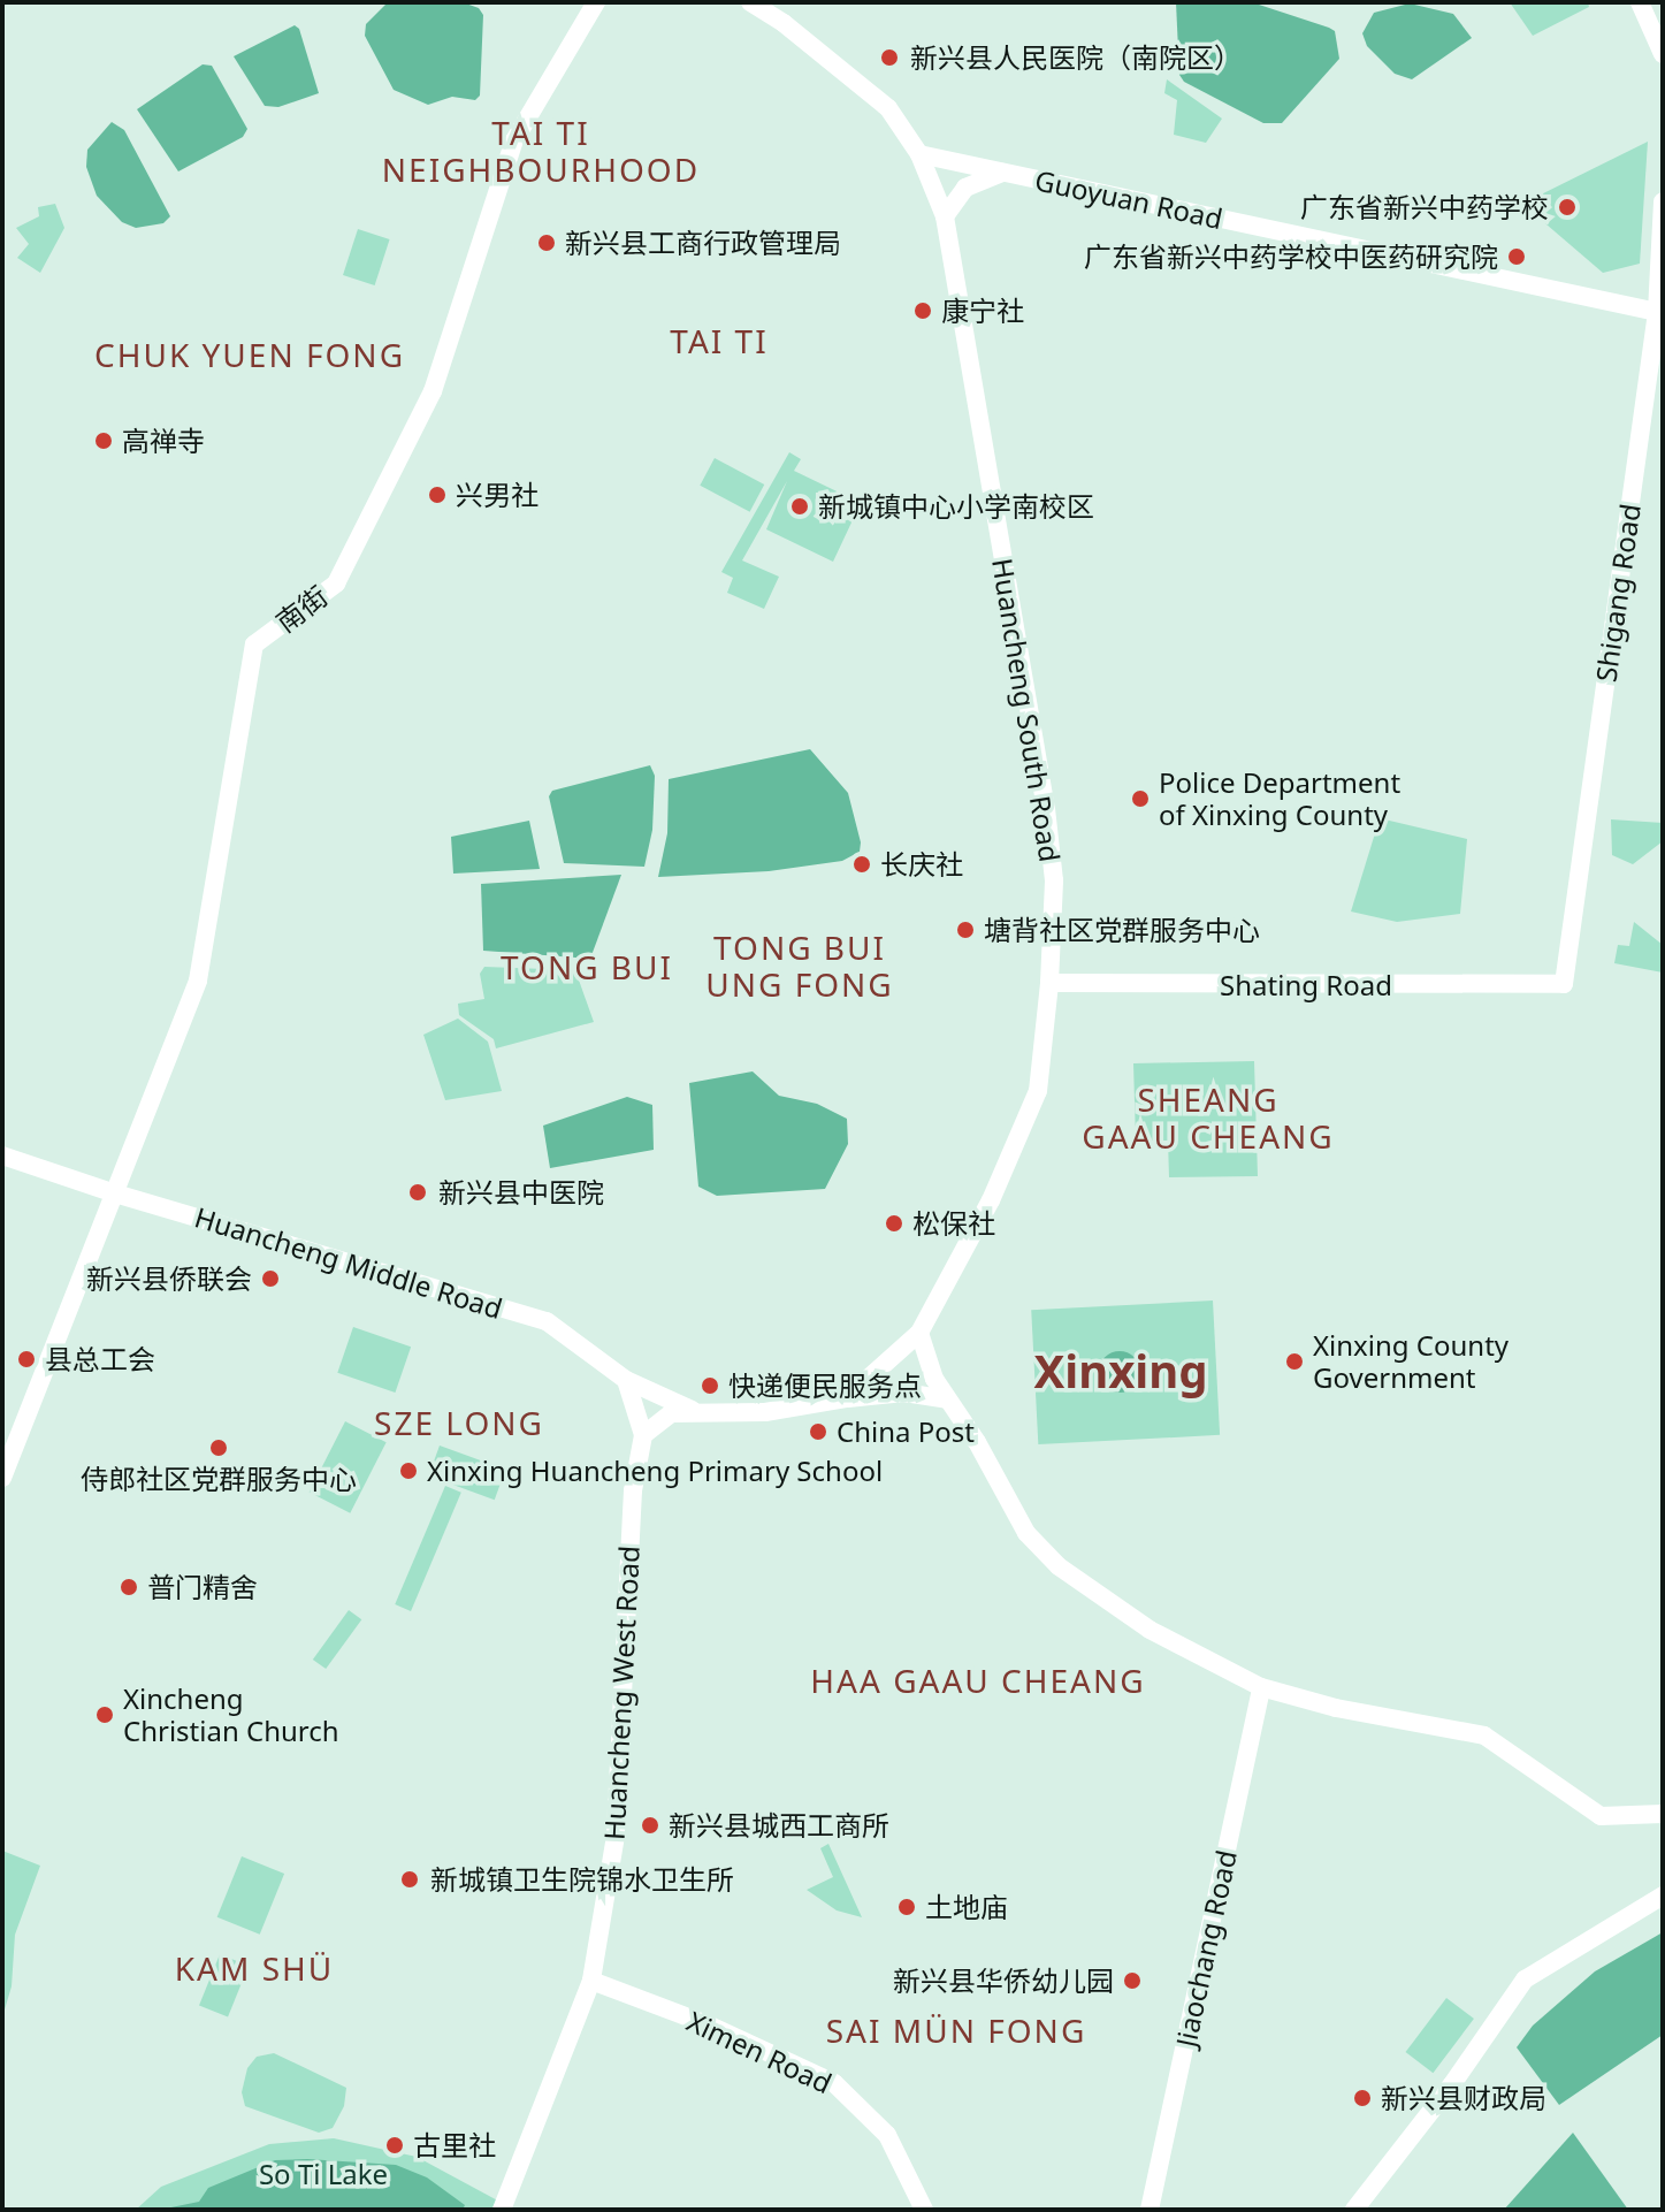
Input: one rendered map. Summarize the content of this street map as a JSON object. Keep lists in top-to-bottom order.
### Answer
{
  "streets": {
    "street": [
      "Guoyuan Road",
      "Shigang Road",
      "南街",
      "Huancheng South Road",
      "Shating Road",
      "Huancheng Middle Road",
      "Huancheng West Road",
      "Jiaochang Road",
      "Ximen Road"
    ]
  },
  "crossings": [
    ["Guoyuan Road", "Shigang Road"],
    ["Guoyuan Road", "Huancheng South Road"],
    ["Shigang Road", "Shating Road"],
    ["南街", "Huancheng Middle Road"],
    ["Huancheng South Road", "Shating Road"],
    ["Huancheng West Road", "Ximen Road"]
  ],
  "districts": [
    "TAI TI NEIGHBOURHOOD",
    "TAI TI",
    "CHUK YUEN FONG",
    "TONG BUI UNG FONG",
    "TONG BUI",
    "SHEANG GAAU CHEANG",
    "Xinxing",
    "SZE LONG",
    "HAA GAAU CHEANG",
    "KAM SHÜ",
    "SAI MÜN FONG"
  ],
  "parks": ["So Ti Lake"],
  "places": [
    "新兴县人民医院（南院区）",
    "广东省新兴中药学校",
    "新兴县工商行政管理局",
    "广东省新兴中药学校中医药研究院",
    "康宁社",
    "高禅寺",
    "兴男社",
    "新城镇中心小学南校区",
    "Police Department of Xinxing County",
    "长庆社",
    "塘背社区党群服务中心",
    "新兴县中医院",
    "松保社",
    "新兴县侨联会",
    "县总工会",
    "Xinxing County Government",
    "快递便民服务点",
    "China Post",
    "侍郎社区党群服务中心",
    "Xinxing Huancheng Primary School",
    "普门精舍",
    "Xincheng Christian Church",
    "新兴县城西工商所",
    "新城镇卫生院锦水卫生所",
    "土地庙",
    "新兴县华侨幼儿园",
    "新兴县财政局",
    "古里社"
  ]
}
